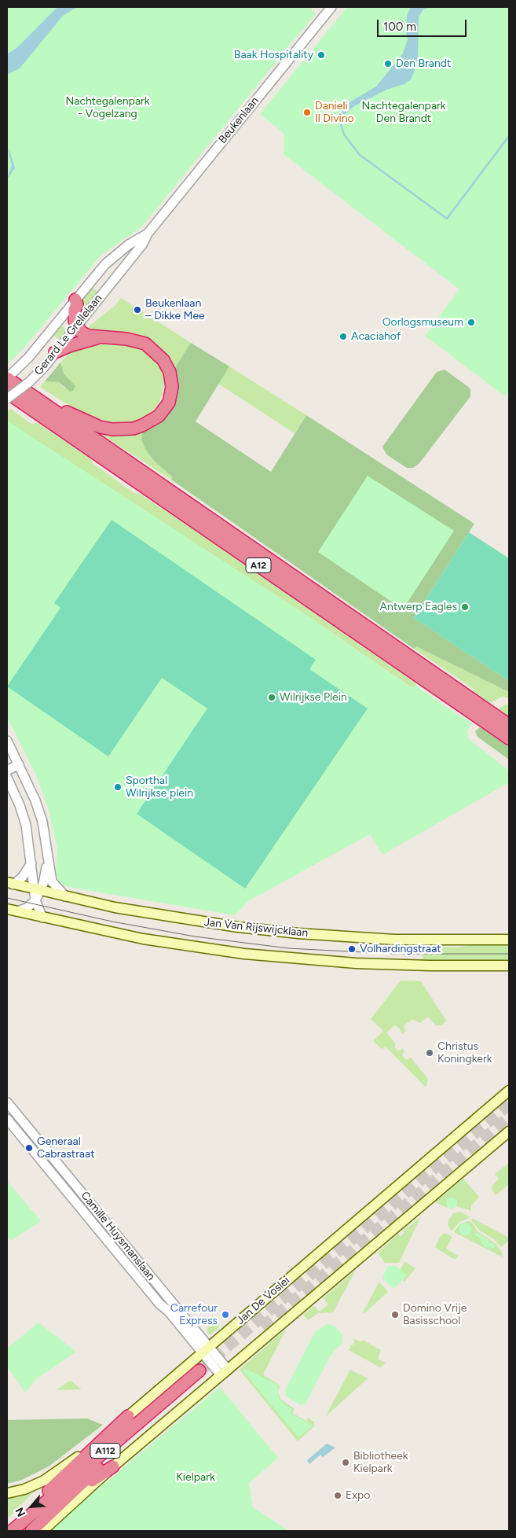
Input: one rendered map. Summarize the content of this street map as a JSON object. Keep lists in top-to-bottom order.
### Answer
{
  "streets": {
    "highway": ["A12", "A112"],
    "main road": ["Jan Van Rijswijcklaan", "Jan De Voslei"],
    "street": ["Beukenlaan", "Gerard Le Grellelaan", "Camille Huysmanslaan"]
  },
  "crossings": [
    ["Beukenlaan", "Gerard Le Grellelaan"],
    ["Gerard Le Grellelaan", "A12"],
    ["Camille Huysmanslaan", "Jan De Voslei"]
  ],
  "parks": ["Nachtegalenpark - Vogelzang", "Nachtegalenpark Den Brandt", "Kielpark"],
  "places": [
    "Baak Hospitality",
    "Den Brandt",
    "Danieli Il Divino",
    "Beukenlaan – Dikke Mee",
    "Oorlogsmuseum",
    "Acaciahof",
    "Antwerp Eagles",
    "Wilrijkse Plein",
    "Sporthal Wilrijkse plein",
    "Volhardingstraat",
    "Christus Koningkerk",
    "Generaal Cabrastraat",
    "Carrefour Express",
    "Domino Vrije Basisschool",
    "Bibliotheek Kielpark",
    "Expo"
  ],
  "scale_bar": "100 m",
  "north": "bottom left"
}
